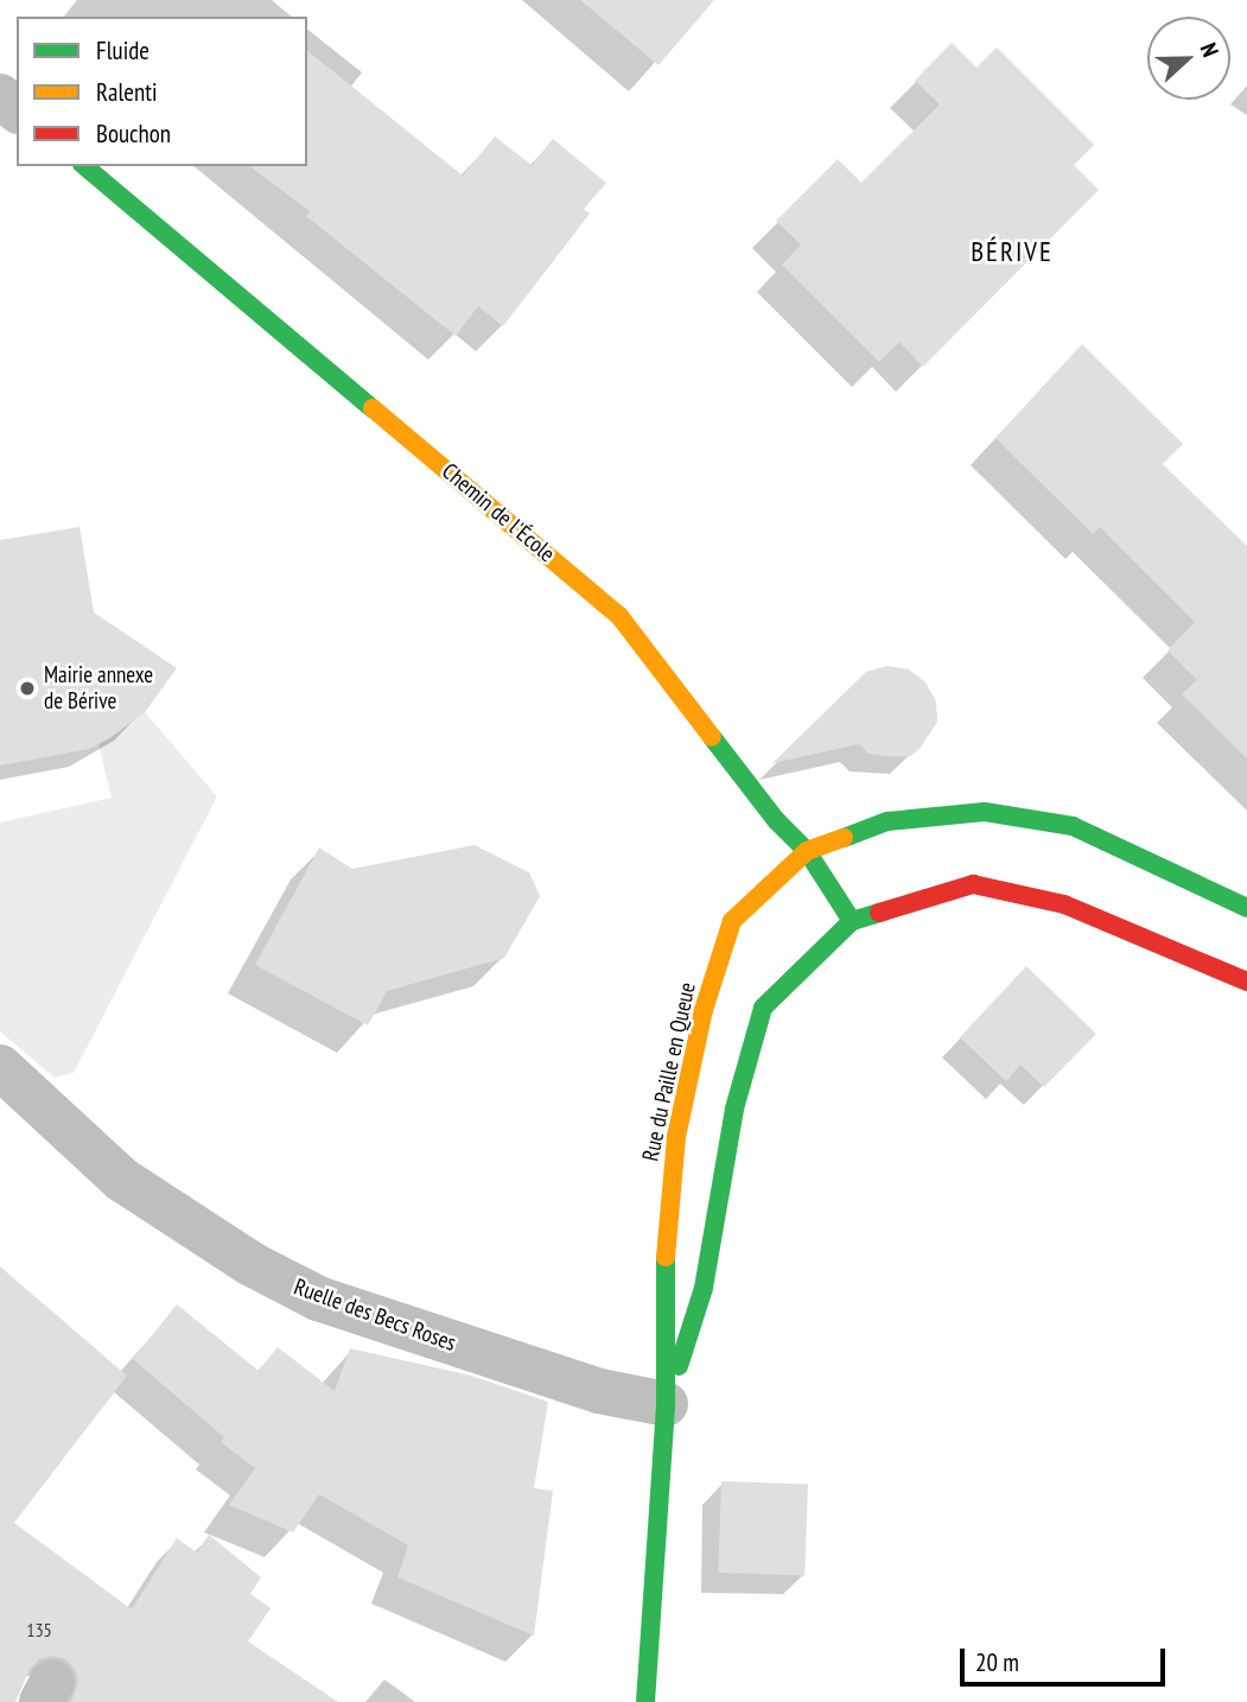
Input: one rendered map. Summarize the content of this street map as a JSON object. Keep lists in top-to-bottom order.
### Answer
{
  "streets": {
    "main road": ["Chemin de l'École", "Rue du Paille en Queue"],
    "street": ["Ruelle des Becs Roses"]
  },
  "crossings": [
    ["Chemin de l'École", "Rue du Paille en Queue"],
    ["Rue du Paille en Queue", "Ruelle des Becs Roses"]
  ],
  "districts": ["BÉRIVE"],
  "places": ["Mairie annexe de Bérive"],
  "house_numbers": ["135"],
  "legend": ["Fluide", "Ralenti", "Bouchon"],
  "scale_bar": "20 m",
  "north": "right"
}
